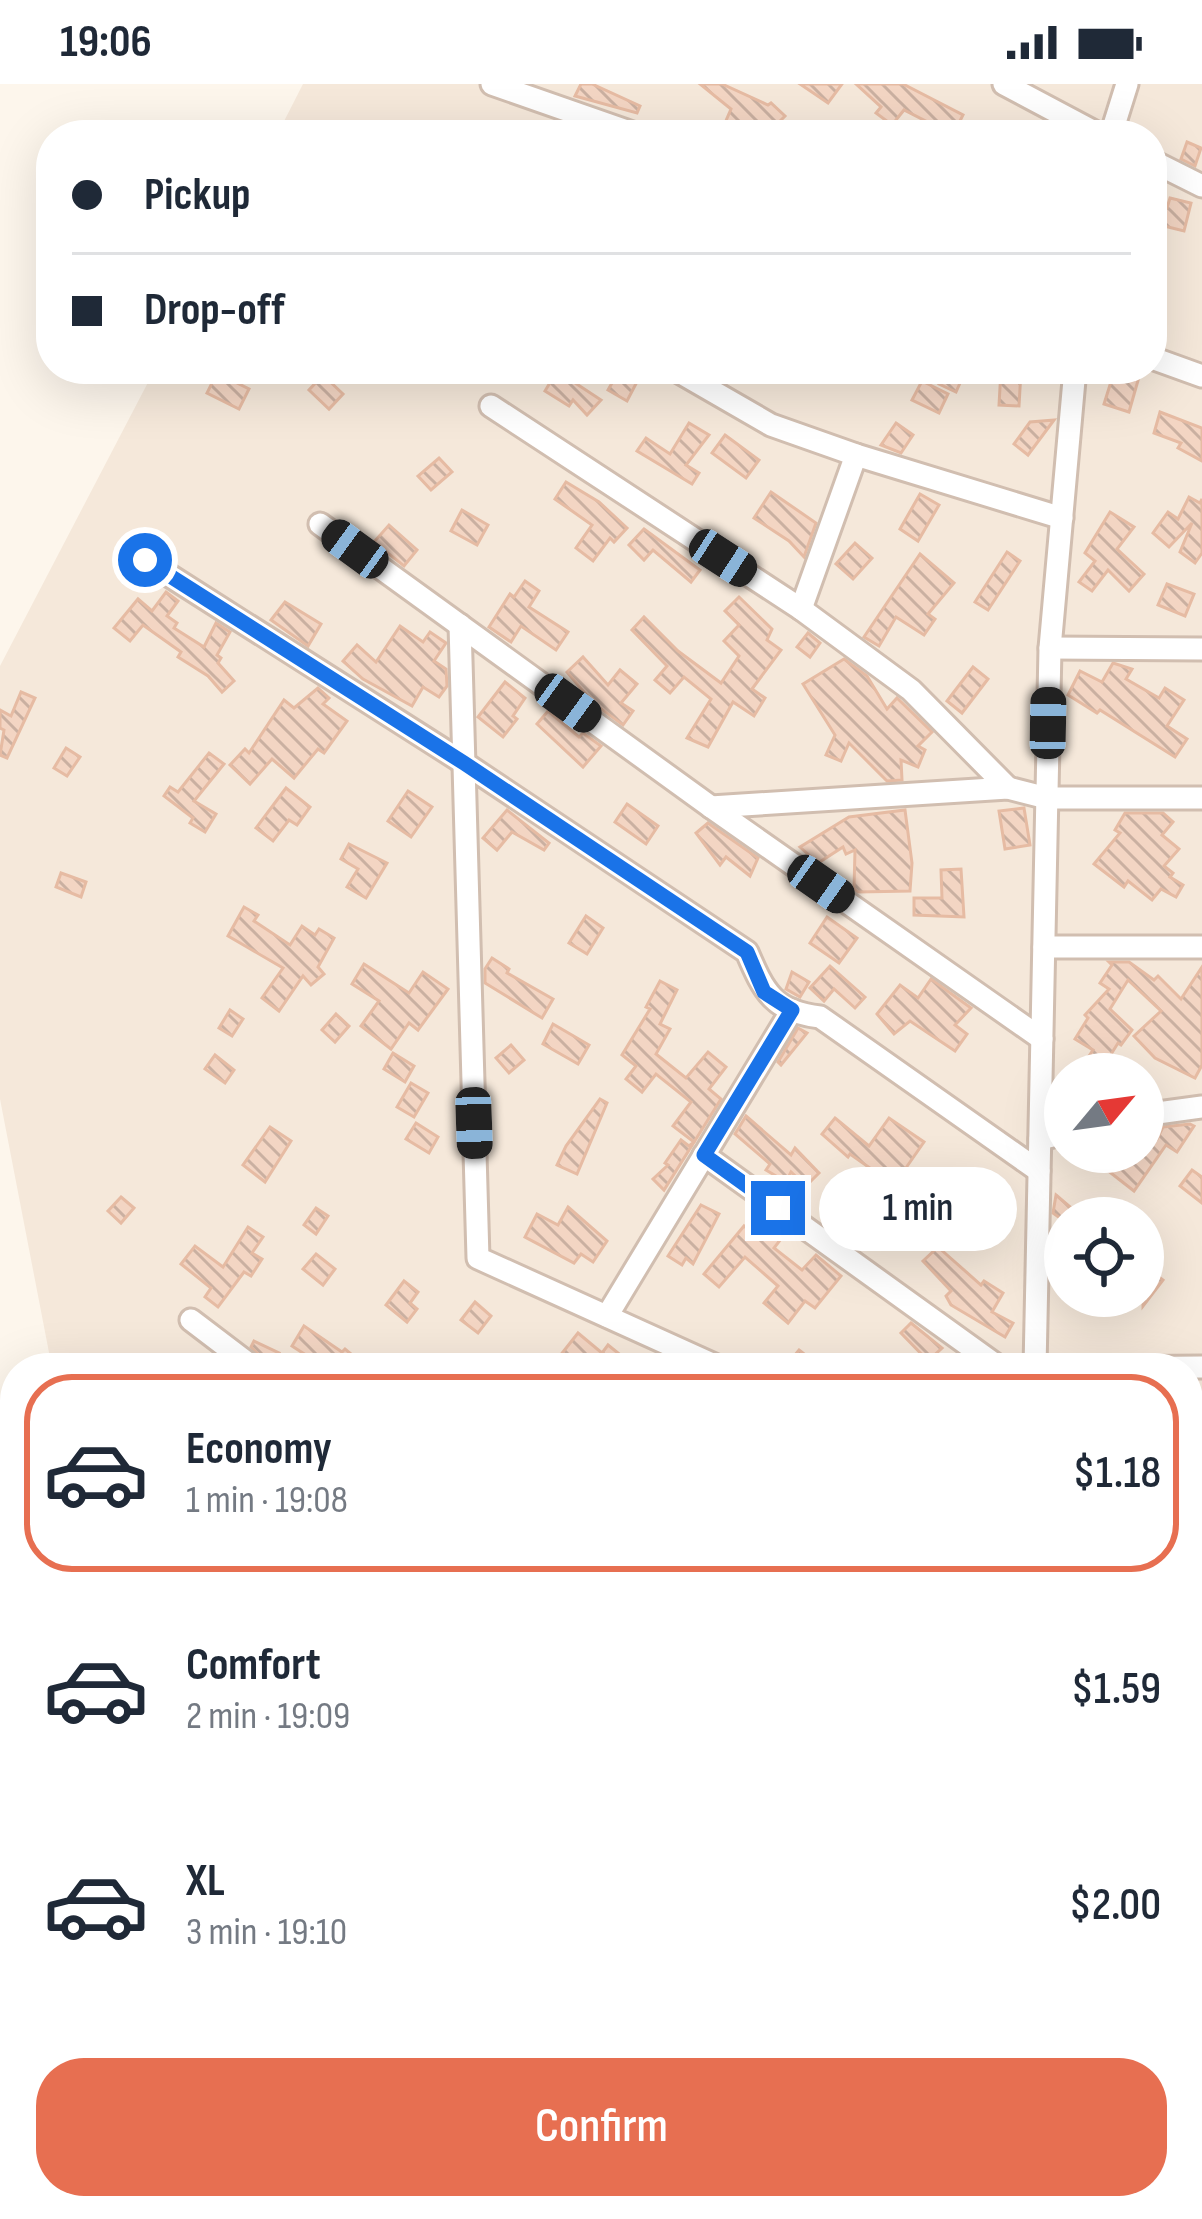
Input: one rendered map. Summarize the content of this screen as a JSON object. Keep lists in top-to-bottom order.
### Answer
{
  "north": "top right",
  "page": {
    "status": "19:06",
    "banner": ["Pickup", "Drop-off"],
    "bubble": "1 min",
    "list": [
      {
        "name": "Economy",
        "note": "1 min · 19:08",
        "value": "$1.18"
      },
      {
        "name": "Comfort",
        "note": "2 min · 19:09",
        "value": "$1.59"
      },
      {
        "name": "XL",
        "note": "3 min · 19:10",
        "value": "$2.00"
      }
    ],
    "buttons": "Confirm"
  }
}
